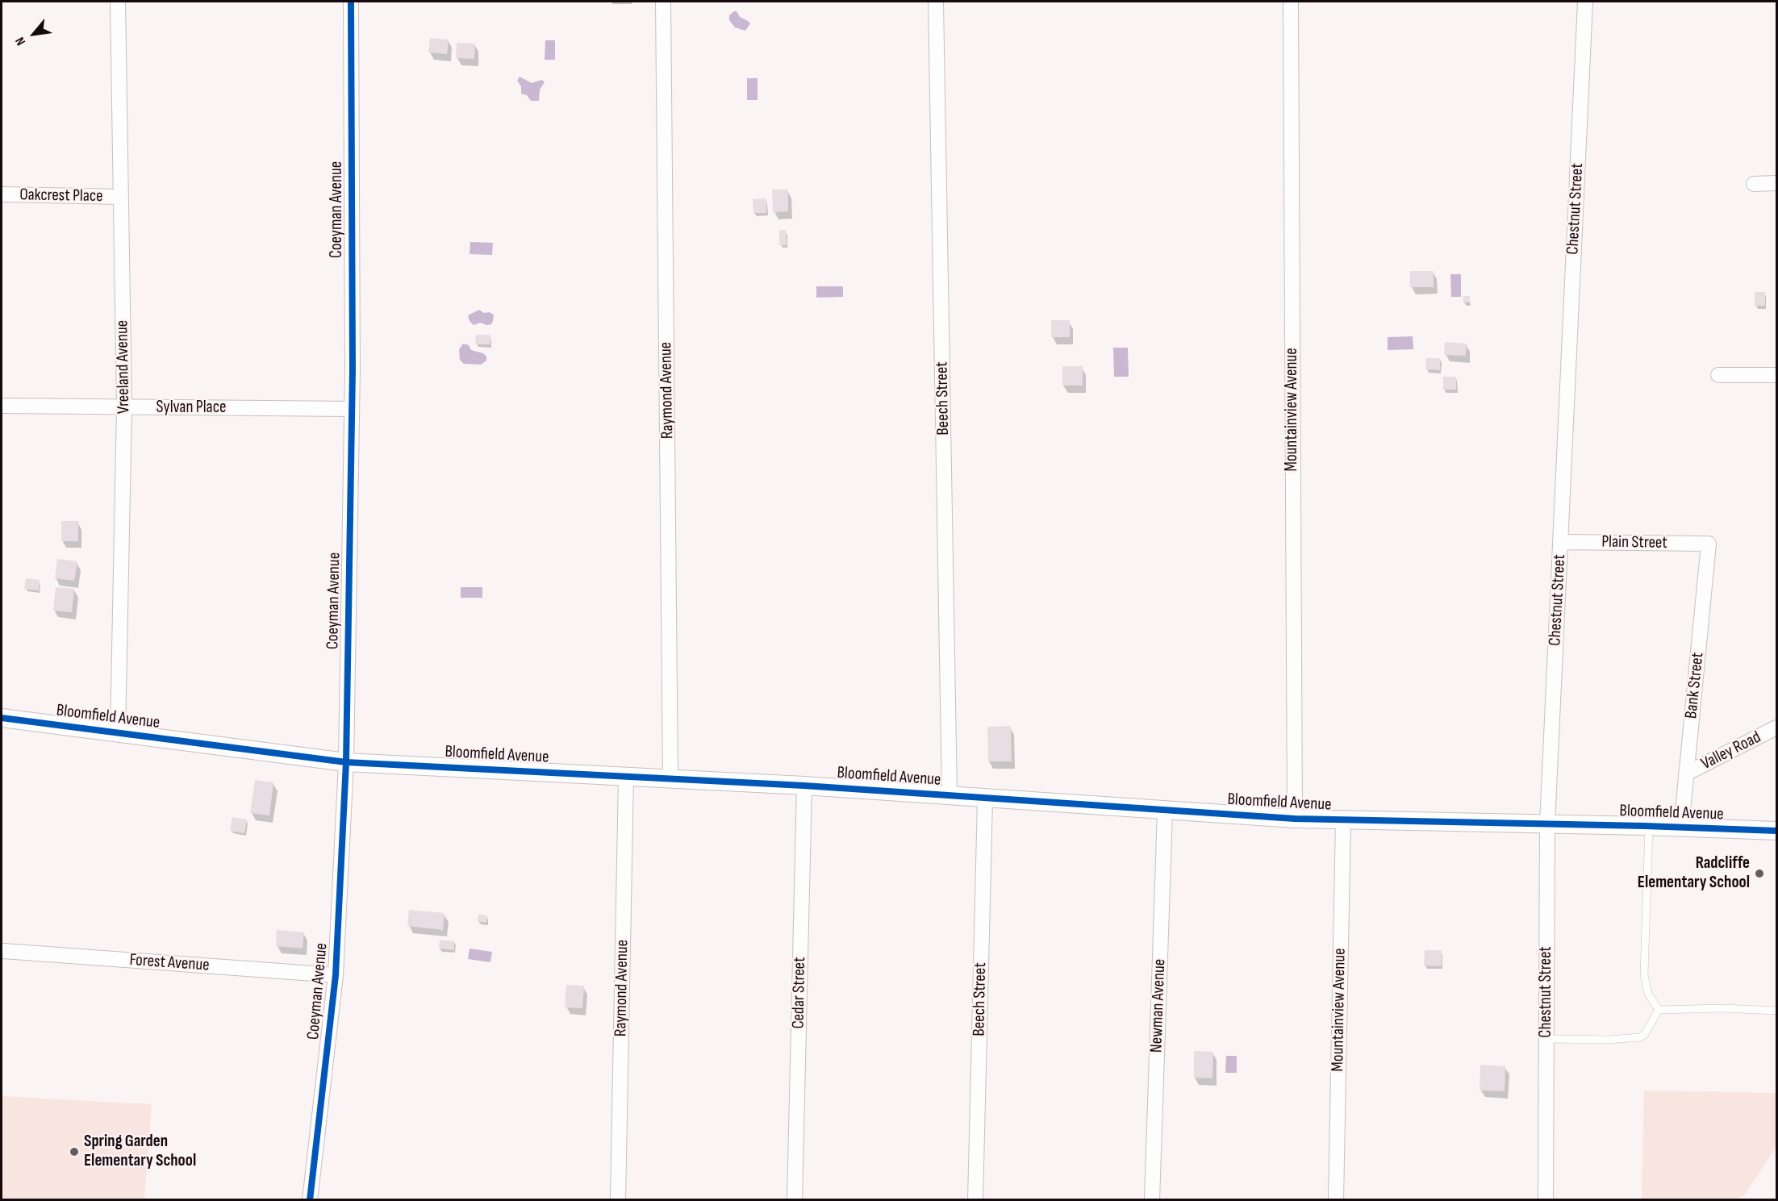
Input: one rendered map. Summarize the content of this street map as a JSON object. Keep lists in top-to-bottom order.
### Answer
{
  "streets": {
    "street": [
      "Oakcrest Place",
      "Chestnut Street",
      "Coeyman Avenue",
      "Vreeland Avenue",
      "Raymond Avenue",
      "Beech Street",
      "Sylvan Place",
      "Mountainview Avenue",
      "Plain Street",
      "Bank Street",
      "Bloomfield Avenue",
      "Valley Road",
      "Forest Avenue",
      "Cedar Street",
      "Newman Avenue"
    ]
  },
  "crossings": [
    ["Oakcrest Place", "Vreeland Avenue"],
    ["Chestnut Street", "Plain Street"],
    ["Chestnut Street", "Bloomfield Avenue"],
    ["Coeyman Avenue", "Sylvan Place"],
    ["Coeyman Avenue", "Bloomfield Avenue"],
    ["Coeyman Avenue", "Forest Avenue"],
    ["Vreeland Avenue", "Sylvan Place"],
    ["Vreeland Avenue", "Bloomfield Avenue"],
    ["Raymond Avenue", "Bloomfield Avenue"],
    ["Beech Street", "Bloomfield Avenue"],
    ["Mountainview Avenue", "Bloomfield Avenue"],
    ["Plain Street", "Bank Street"],
    ["Bank Street", "Bloomfield Avenue"],
    ["Bank Street", "Valley Road"],
    ["Bloomfield Avenue", "Cedar Street"],
    ["Bloomfield Avenue", "Newman Avenue"]
  ],
  "places": ["Radcliffe Elementary School", "Spring Garden Elementary School"],
  "north": "bottom left"
}
